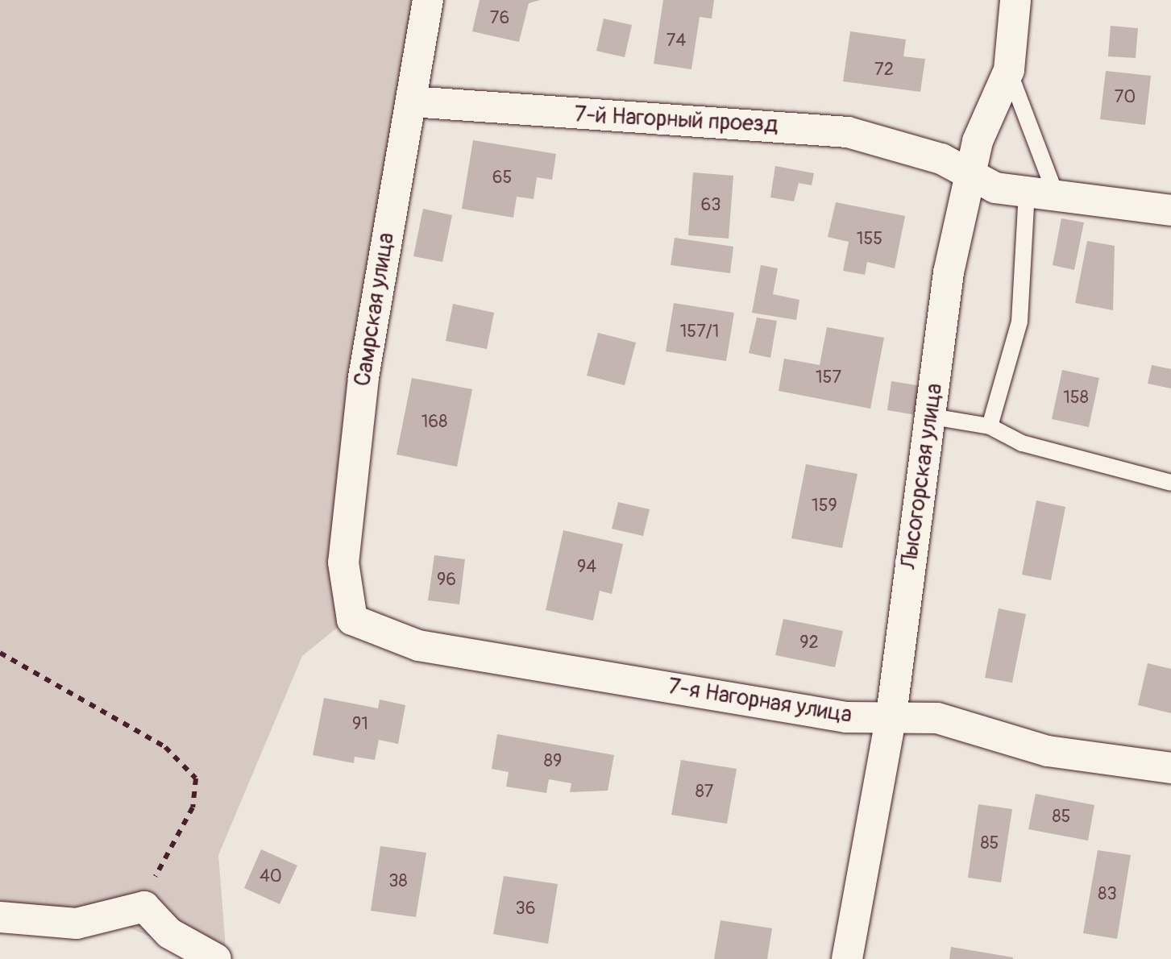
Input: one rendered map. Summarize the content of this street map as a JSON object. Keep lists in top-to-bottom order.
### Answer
{
  "streets": {
    "street": [
      "7-й Нагорный проезд",
      "Самрская улица",
      "Лысогорская улица",
      "7-я Нагорная улица"
    ]
  },
  "crossings": [
    ["7-й Нагорный проезд", "Самрская улица"],
    ["7-й Нагорный проезд", "Лысогорская улица"],
    ["Самрская улица", "7-я Нагорная улица"],
    ["Лысогорская улица", "7-я Нагорная улица"]
  ],
  "house_numbers": [
    "76",
    "74",
    "72",
    "70",
    "65",
    "63",
    "155",
    "157/1",
    "157",
    "158",
    "168",
    "159",
    "94",
    "96",
    "92",
    "91",
    "89",
    "87",
    "85",
    "85",
    "40",
    "38",
    "83",
    "36"
  ]
}
